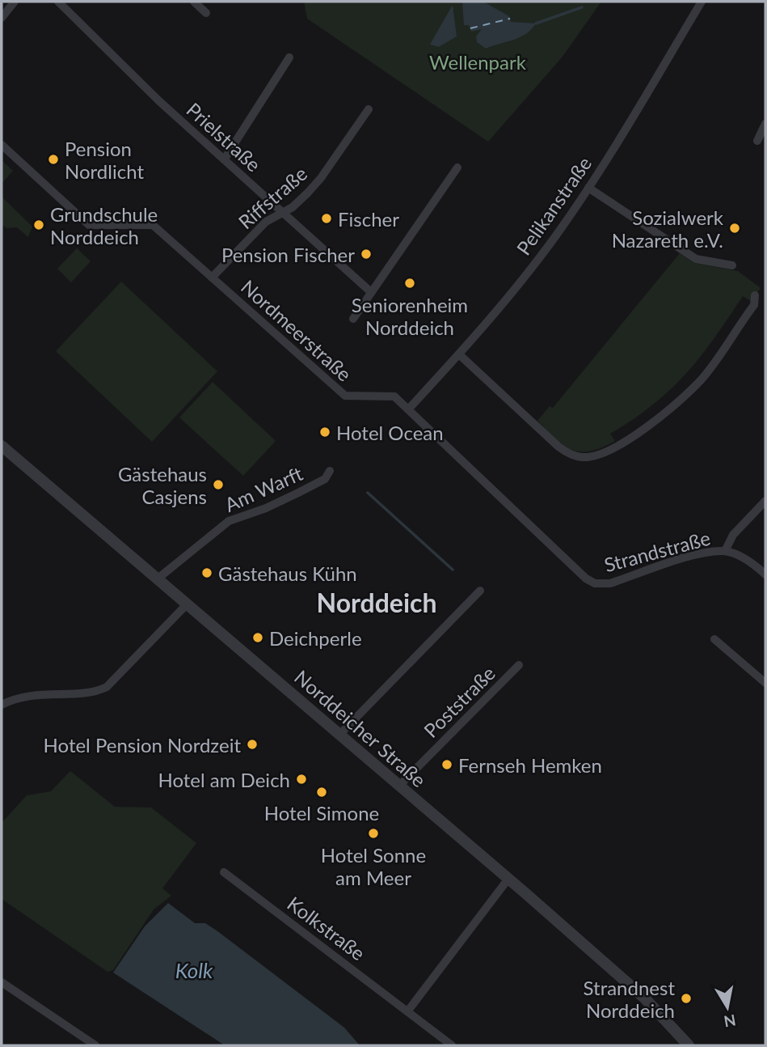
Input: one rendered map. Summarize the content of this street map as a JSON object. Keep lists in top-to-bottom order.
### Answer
{
  "streets": {
    "street": [
      "Prielstraße",
      "Riffstraße",
      "Pelikanstraße",
      "Nordmeerstraße",
      "Am Warft",
      "Strandstraße",
      "Poststraße",
      "Norddeicher Straße",
      "Kolkstraße"
    ]
  },
  "crossings": [
    ["Prielstraße", "Riffstraße"],
    ["Riffstraße", "Nordmeerstraße"],
    ["Pelikanstraße", "Nordmeerstraße"],
    ["Nordmeerstraße", "Strandstraße"],
    ["Am Warft", "Norddeicher Straße"],
    ["Poststraße", "Norddeicher Straße"]
  ],
  "districts": ["Norddeich"],
  "water": ["Kolk"],
  "parks": ["Wellenpark"],
  "places": [
    "Pension Nordlicht",
    "Fischer",
    "Grundschule Norddeich",
    "Sozialwerk Nazareth e.V.",
    "Pension Fischer",
    "Seniorenheim Norddeich",
    "Hotel Ocean",
    "Gästehaus Casjens",
    "Gästehaus Kühn",
    "Deichperle",
    "Hotel Pension Nordzeit",
    "Fernseh Hemken",
    "Hotel am Deich",
    "Hotel Simone",
    "Hotel Sonne am Meer",
    "Strandnest Norddeich"
  ],
  "north": "bottom"
}
